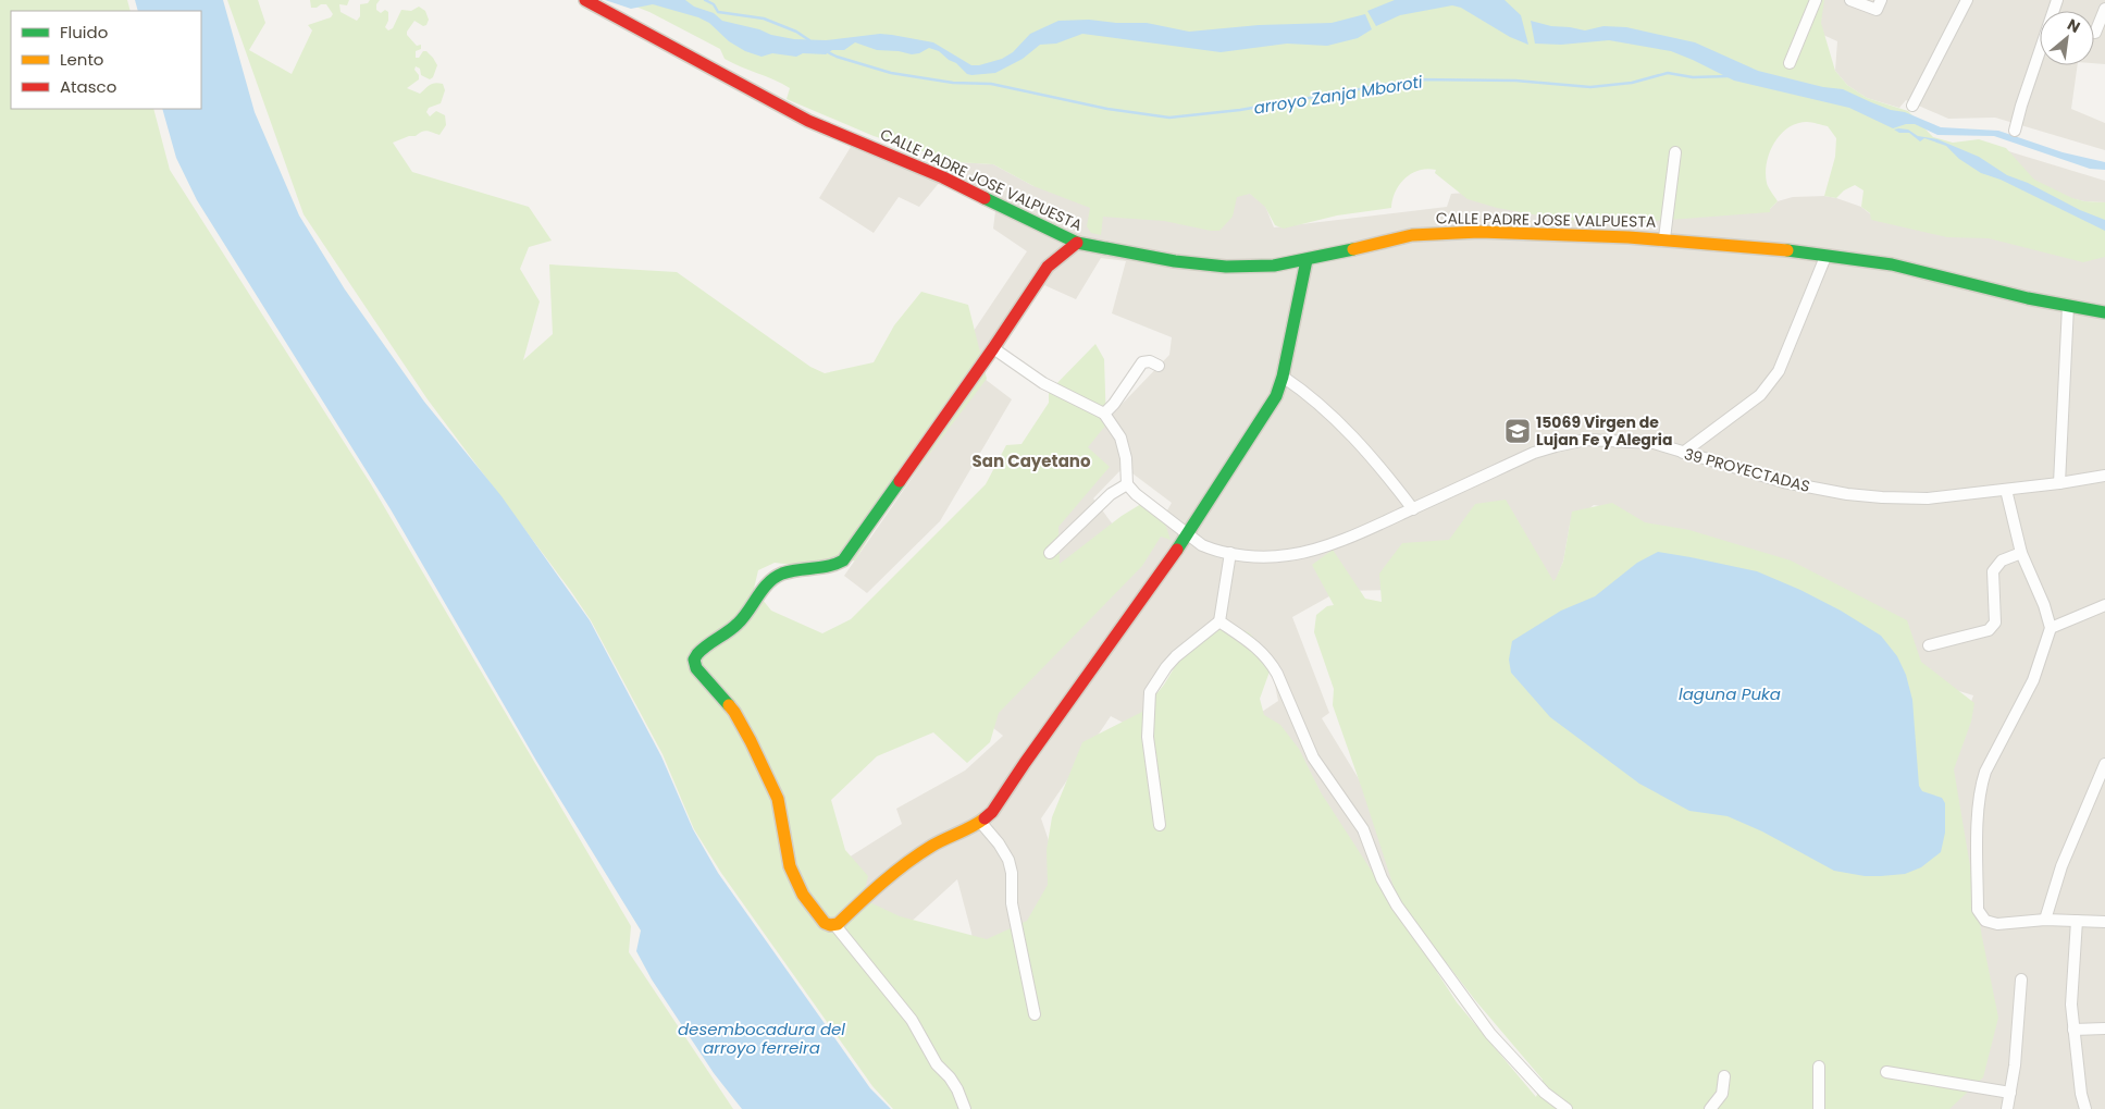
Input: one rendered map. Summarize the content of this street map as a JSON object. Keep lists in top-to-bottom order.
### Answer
{
  "streets": {
    "street": ["CALLE PADRE JOSE VALPUESTA", "39 PROYECTADAS"]
  },
  "districts": ["San Cayetano"],
  "water": ["arroyo Zanja Mboroti", "laguna Puka", "desembocadura del arroyo ferreira"],
  "places": {
    "school or university": ["15069 Virgen de Lujan Fe y Alegria"]
  },
  "legend": ["Fluido", "Lento", "Atasco"],
  "north": "top right"
}
